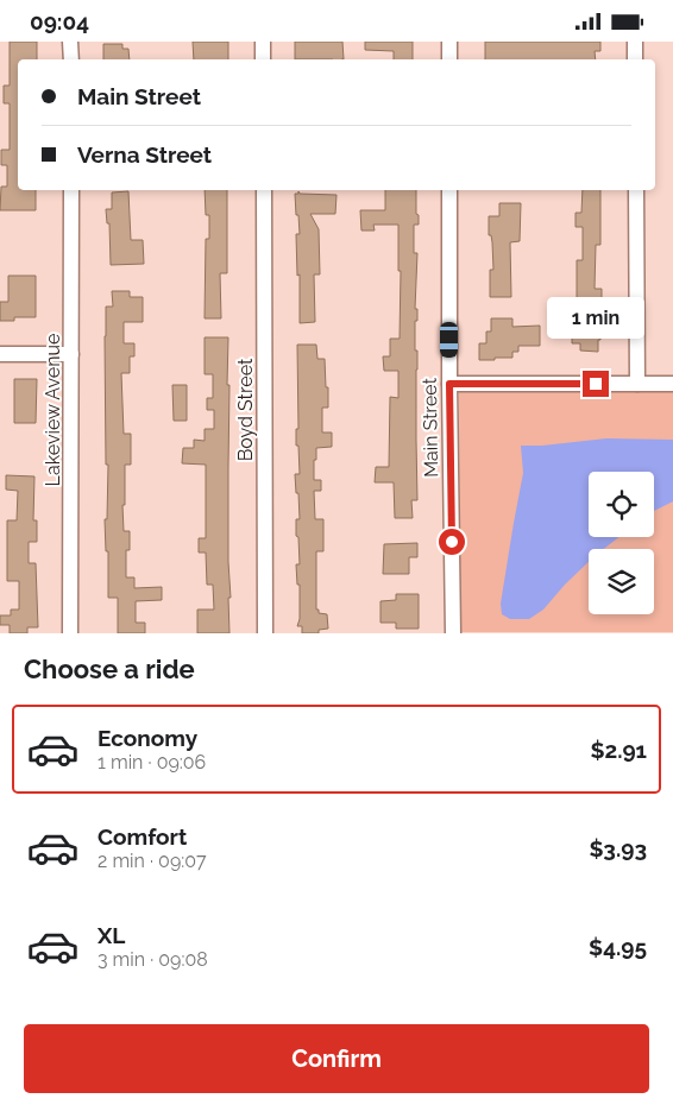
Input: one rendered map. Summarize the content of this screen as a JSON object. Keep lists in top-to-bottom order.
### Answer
{
  "streets": {
    "street": ["Lakeview Avenue", "Boyd Street", "Main Street"]
  },
  "page": {
    "status": "09:04",
    "banner": ["Main Street", "Verna Street"],
    "bubble": "1 min",
    "heading": "Choose a ride",
    "list": [
      {
        "name": "Economy",
        "note": "1 min · 09:06",
        "value": "$2.91"
      },
      {
        "name": "Comfort",
        "note": "2 min · 09:07",
        "value": "$3.93"
      },
      {
        "name": "XL",
        "note": "3 min · 09:08",
        "value": "$4.95"
      }
    ],
    "buttons": "Confirm"
  }
}
